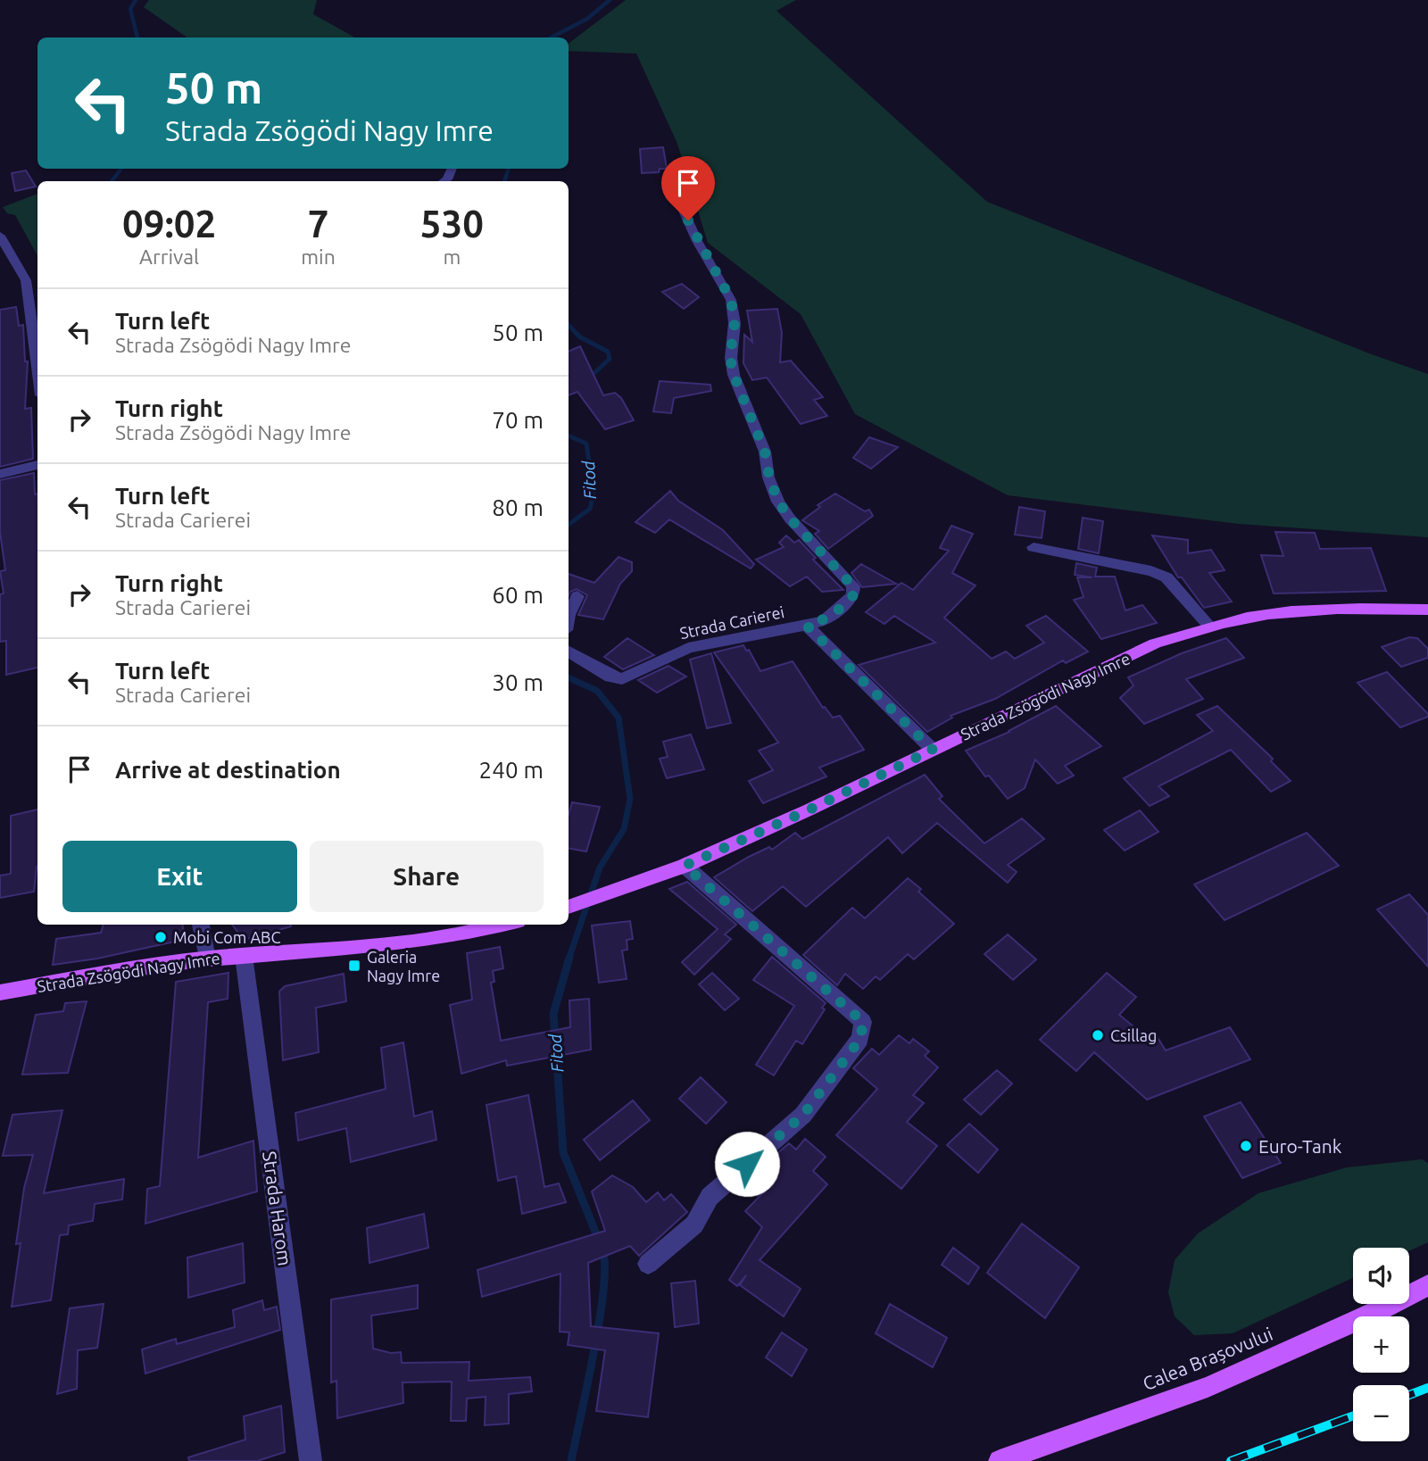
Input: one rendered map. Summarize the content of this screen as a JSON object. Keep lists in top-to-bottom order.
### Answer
{
  "streets": {
    "main road": ["Strada Zsögödi Nagy Imre", "Calea Brașovului"],
    "street": ["Strada Carierei", "Strada Harom"]
  },
  "crossings": [
    ["Strada Carierei", "Strada Zsögödi Nagy Imre"],
    ["Strada Zsögödi Nagy Imre", "Strada Harom"]
  ],
  "water": ["Fitod"],
  "places": {
    "other": ["Mobi Com ABC", "Csillag", "Euro-Tank"],
    "transit": ["Galeria Nagy Imre"]
  },
  "page": {
    "turn": ["50 m", "Strada Zsögödi Nagy Imre"],
    "eta": [
      "09:02",
      "Arrival",
      "7",
      "min",
      "530",
      "m"
    ],
    "list": [
      {
        "name": "Turn left",
        "note": "Strada Zsögödi Nagy Imre",
        "value": "50 m"
      },
      {
        "name": "Turn right",
        "note": "Strada Zsögödi Nagy Imre",
        "value": "70 m"
      },
      {
        "name": "Turn left",
        "note": "Strada Carierei",
        "value": "80 m"
      },
      {
        "name": "Turn right",
        "note": "Strada Carierei",
        "value": "60 m"
      },
      {
        "name": "Turn left",
        "note": "Strada Carierei",
        "value": "30 m"
      },
      {
        "name": "Arrive at destination",
        "value": "240 m"
      }
    ],
    "buttons": ["Exit", "Share"],
    "map_buttons": ["+", "−"]
  }
}
